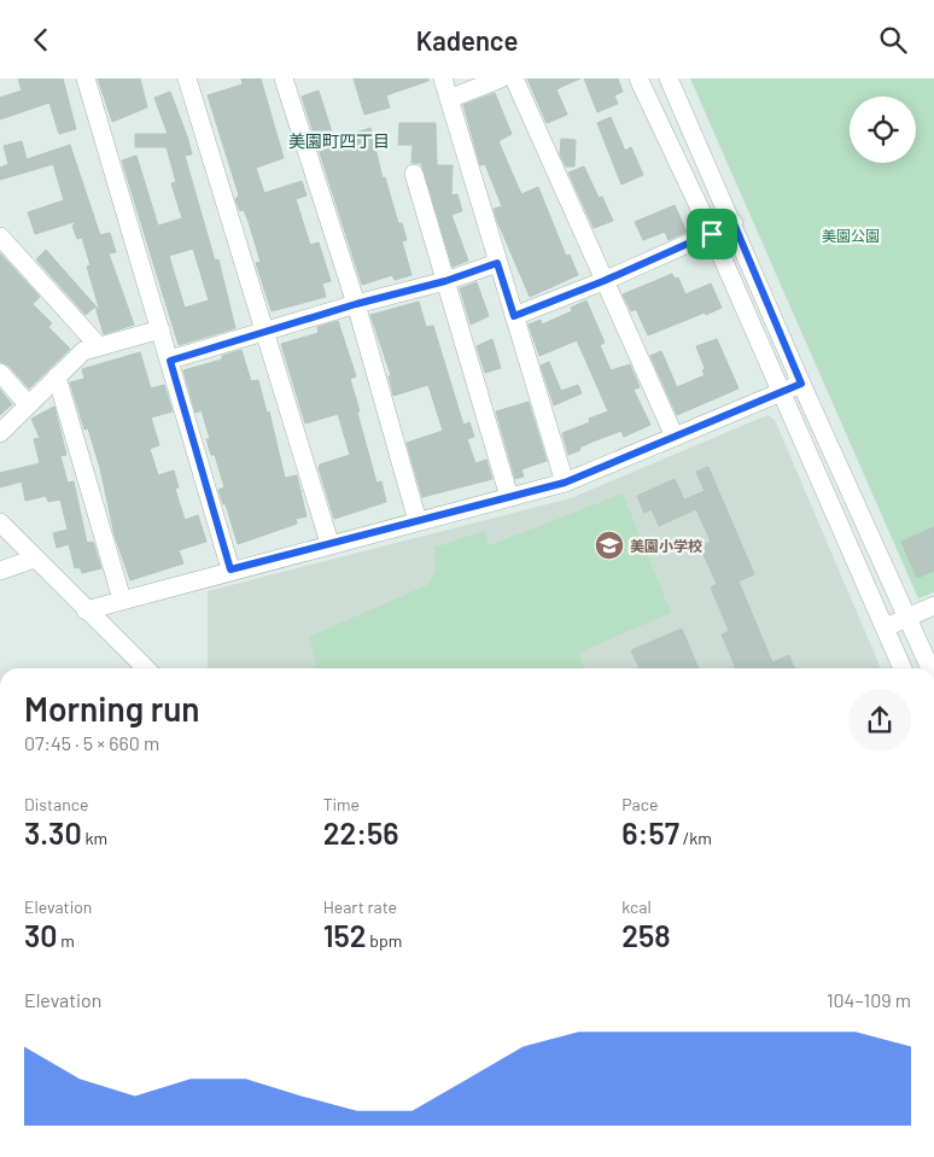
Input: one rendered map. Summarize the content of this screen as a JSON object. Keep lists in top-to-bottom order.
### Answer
{
  "districts": ["美園町四丁目"],
  "parks": ["美園公園"],
  "places": {
    "school or university": ["美園小学校"]
  },
  "page": {
    "header": "Kadence",
    "heading": ["Morning run", "07:45 · 5 × 660 m"],
    "stats": [
      ["Distance", "3.30 km"],
      ["Time", "22:56"],
      ["Pace", "6:57 /km"],
      ["Elevation", "30 m"],
      ["Heart rate", "152 bpm"],
      ["kcal", "258"]
    ],
    "chart": ["Elevation", "104–109 m"]
  }
}
